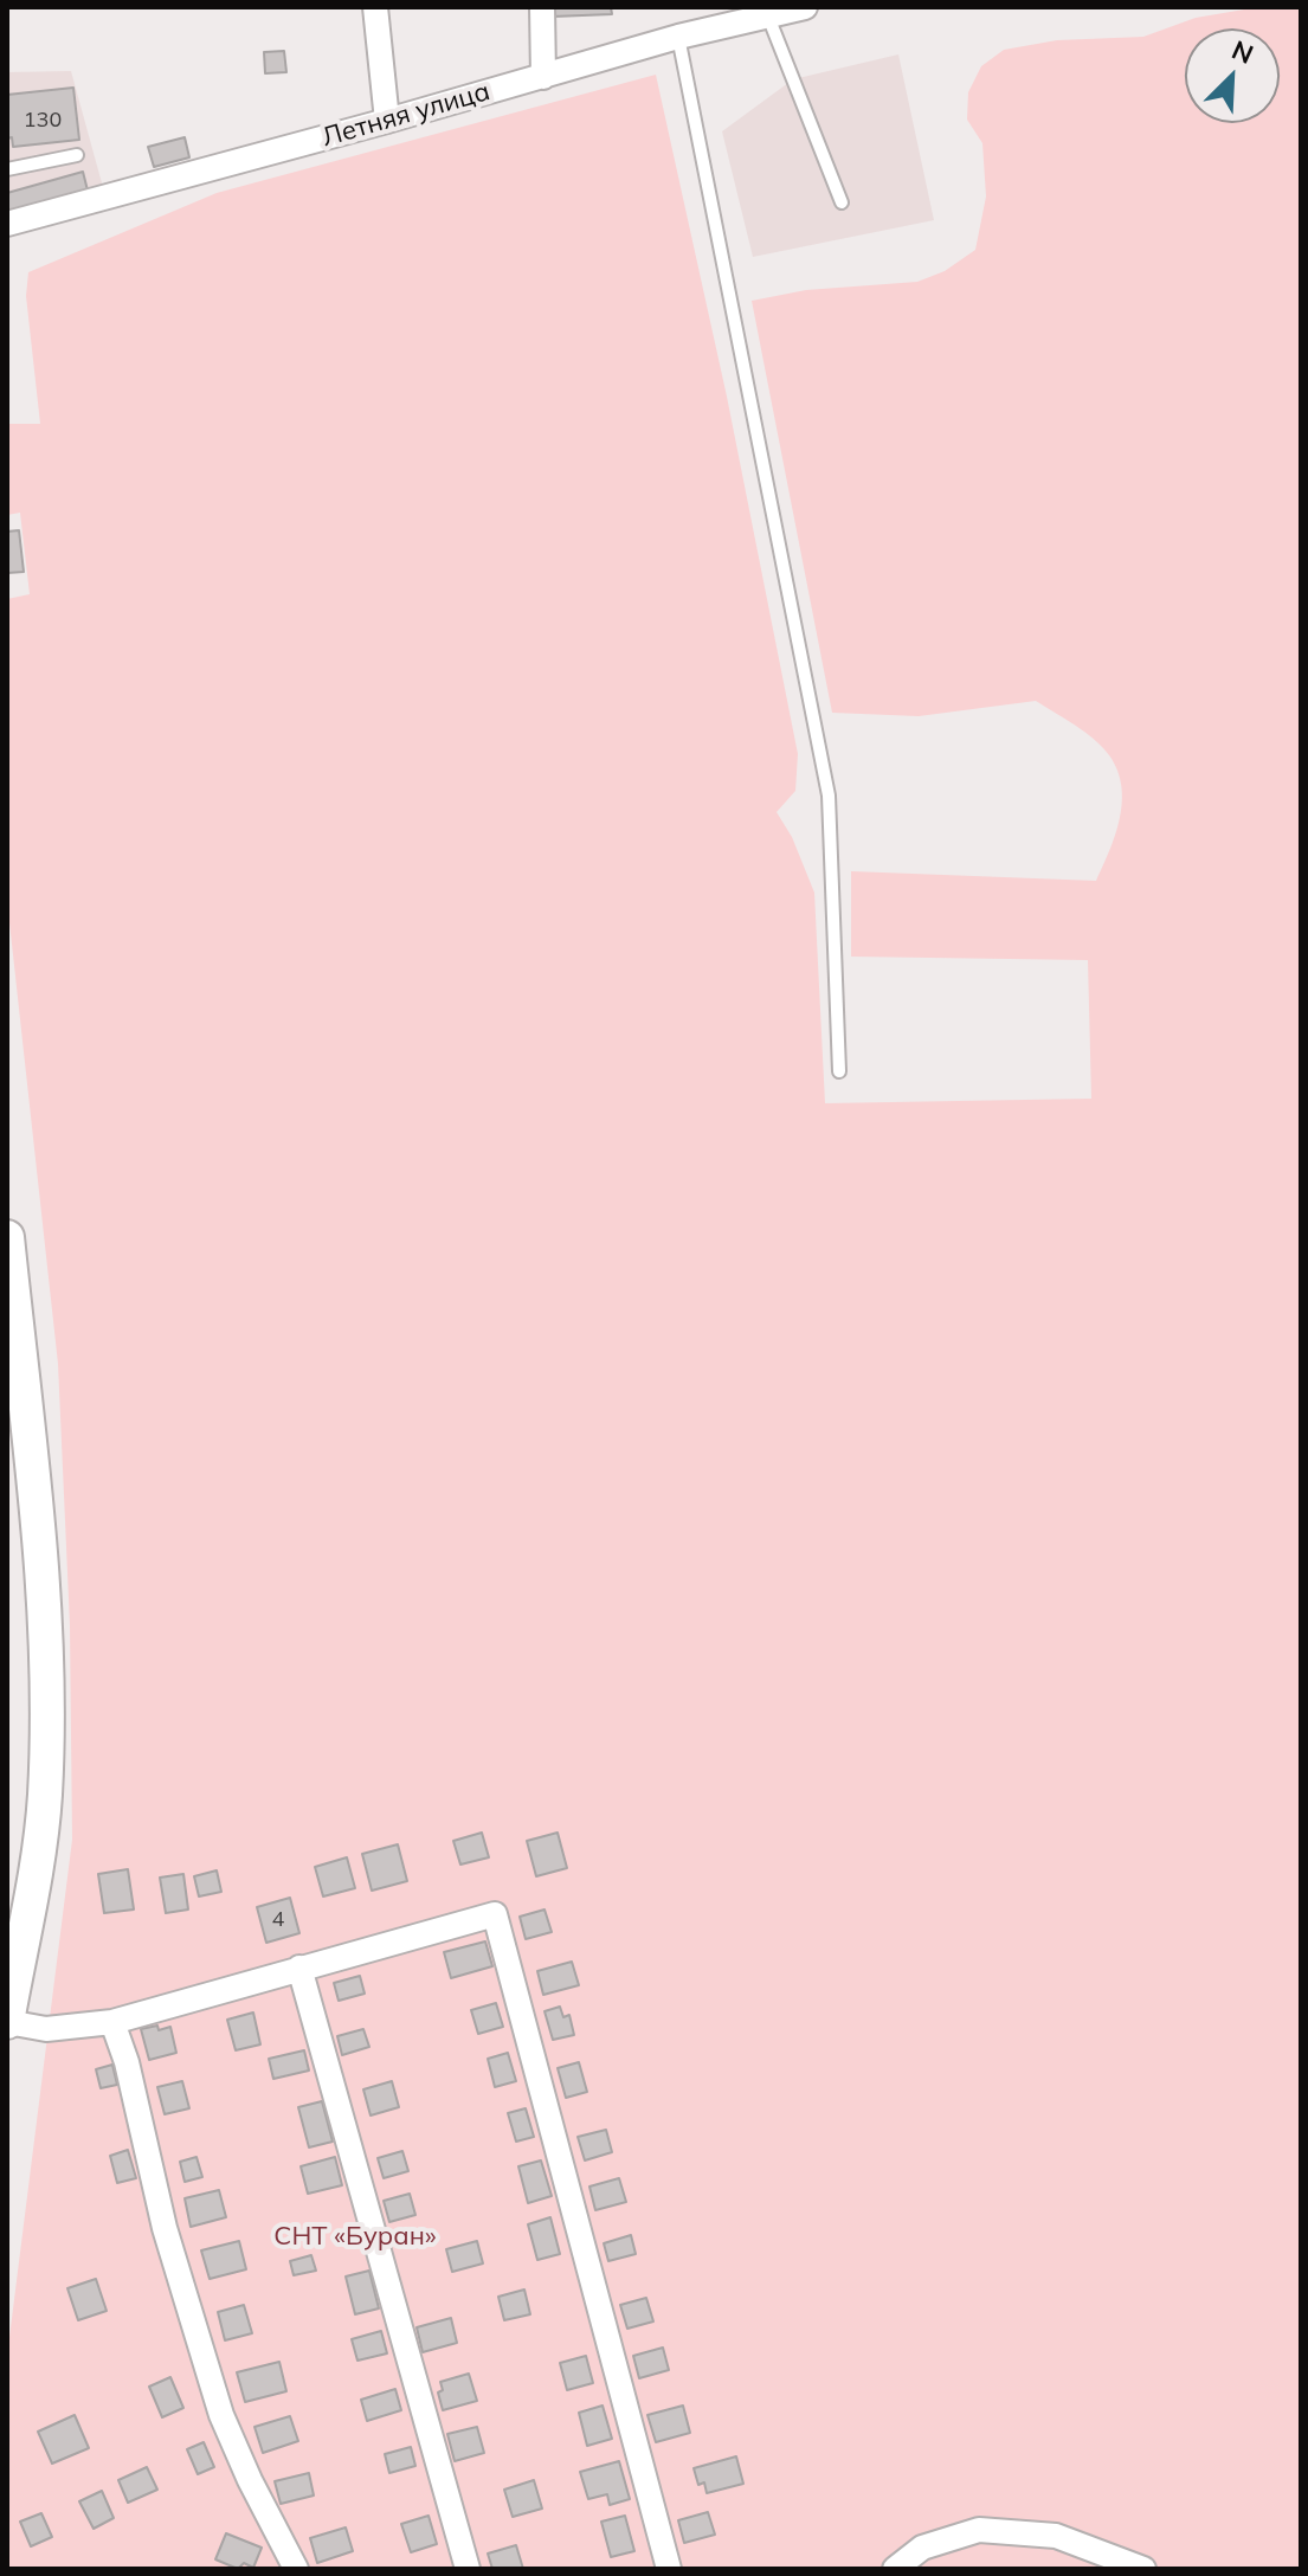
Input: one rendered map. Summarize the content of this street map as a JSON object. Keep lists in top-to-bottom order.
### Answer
{
  "streets": {
    "street": ["Летняя улица"]
  },
  "parks": ["СНТ «Буран»"],
  "house_numbers": ["130", "4"],
  "north": "top right"
}
